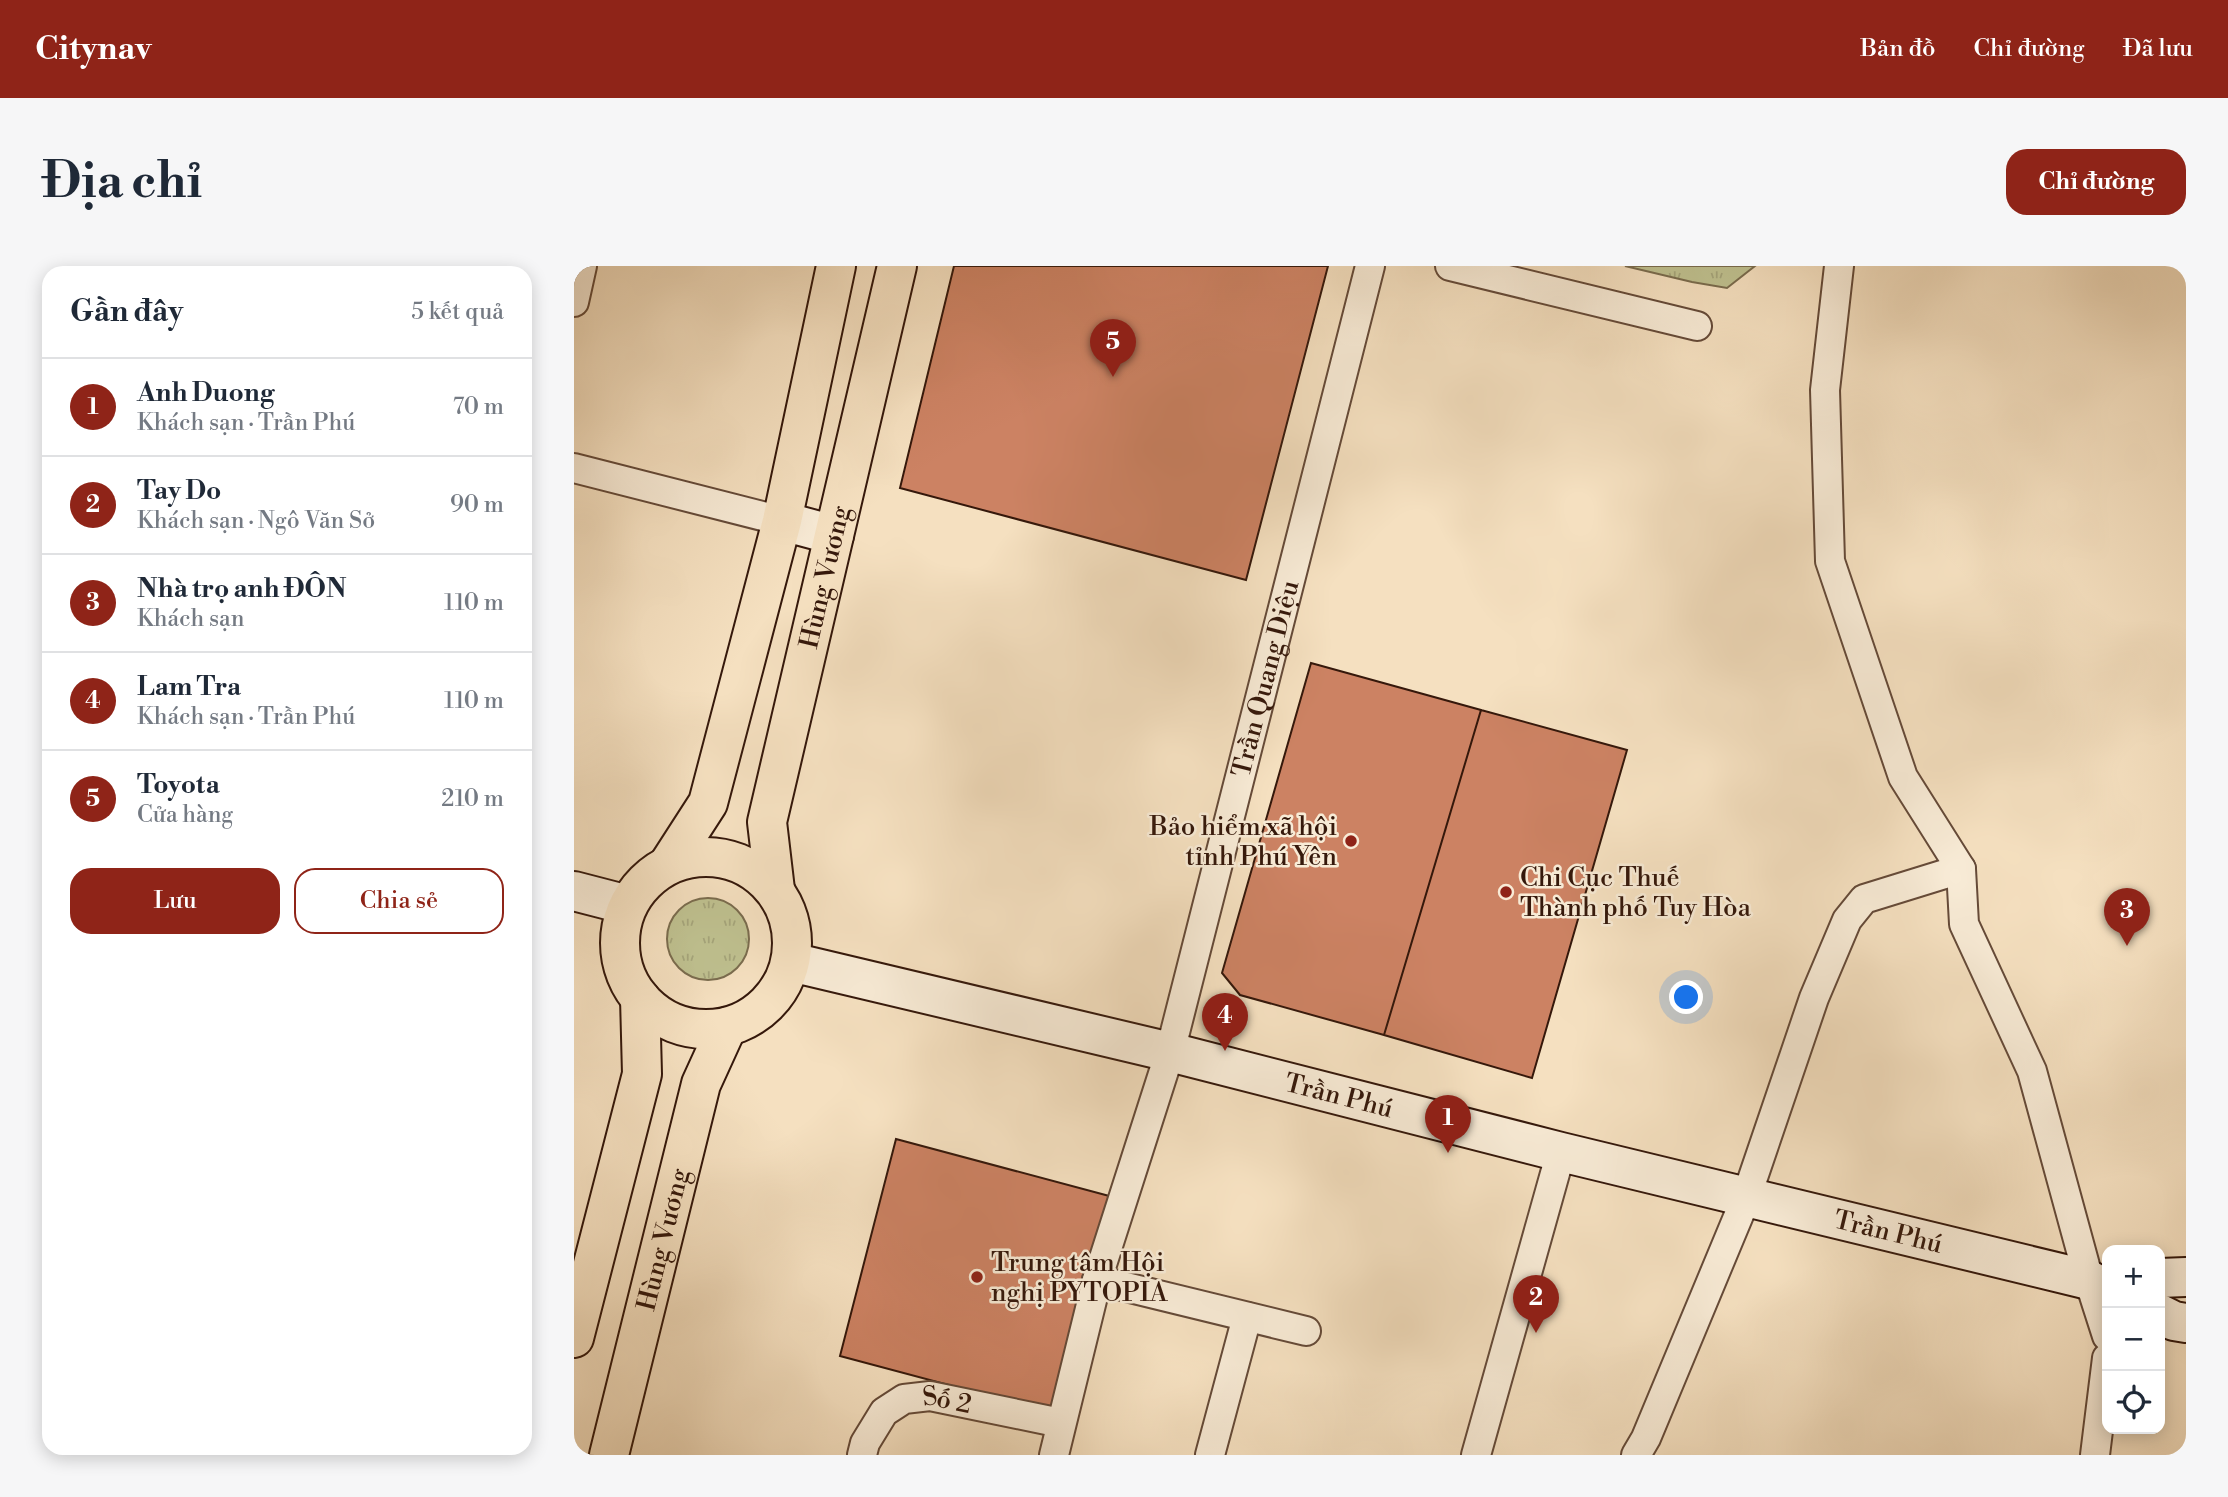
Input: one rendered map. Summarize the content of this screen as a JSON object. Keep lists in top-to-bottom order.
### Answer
{
  "streets": {
    "main road": ["Hùng Vương", "Trần Phú"],
    "street": ["Trần Quang Diệu", "Số 2"]
  },
  "crossings": [
    ["Hùng Vương", "Trần Phú"],
    ["Trần Quang Diệu", "Trần Phú"],
    ["Trần Quang Diệu", "Số 2"]
  ],
  "places": ["Bảo hiểm xã hội tỉnh Phú Yên", "Chi Cục Thuế Thành phố Tuy Hòa", "Trung tâm Hội nghị PYTOPIA"],
  "page": {
    "header": "Citynav",
    "nav": ["Bản đồ", "Chỉ đường", "Đã lưu"],
    "buttons": [
      "Chỉ đường",
      ["Lưu", "Chia sẻ"]
    ],
    "title": "Địa chỉ",
    "heading": ["Gần đây", "5 kết quả"],
    "pins": [
      "5",
      "3",
      "4",
      "1",
      "2"
    ],
    "list": [
      {
        "mark": "1",
        "name": "Anh Duong",
        "note": "Khách sạn · Trần Phú",
        "value": "70 m"
      },
      {
        "mark": "2",
        "name": "Tay Do",
        "note": "Khách sạn · Ngô Văn Sở",
        "value": "90 m"
      },
      {
        "mark": "3",
        "name": "Nhà trọ anh ĐÔN",
        "note": "Khách sạn",
        "value": "110 m"
      },
      {
        "mark": "4",
        "name": "Lam Tra",
        "note": "Khách sạn · Trần Phú",
        "value": "110 m"
      },
      {
        "mark": "5",
        "name": "Toyota",
        "note": "Cửa hàng",
        "value": "210 m"
      }
    ],
    "map_buttons": ["+", "−"]
  }
}
